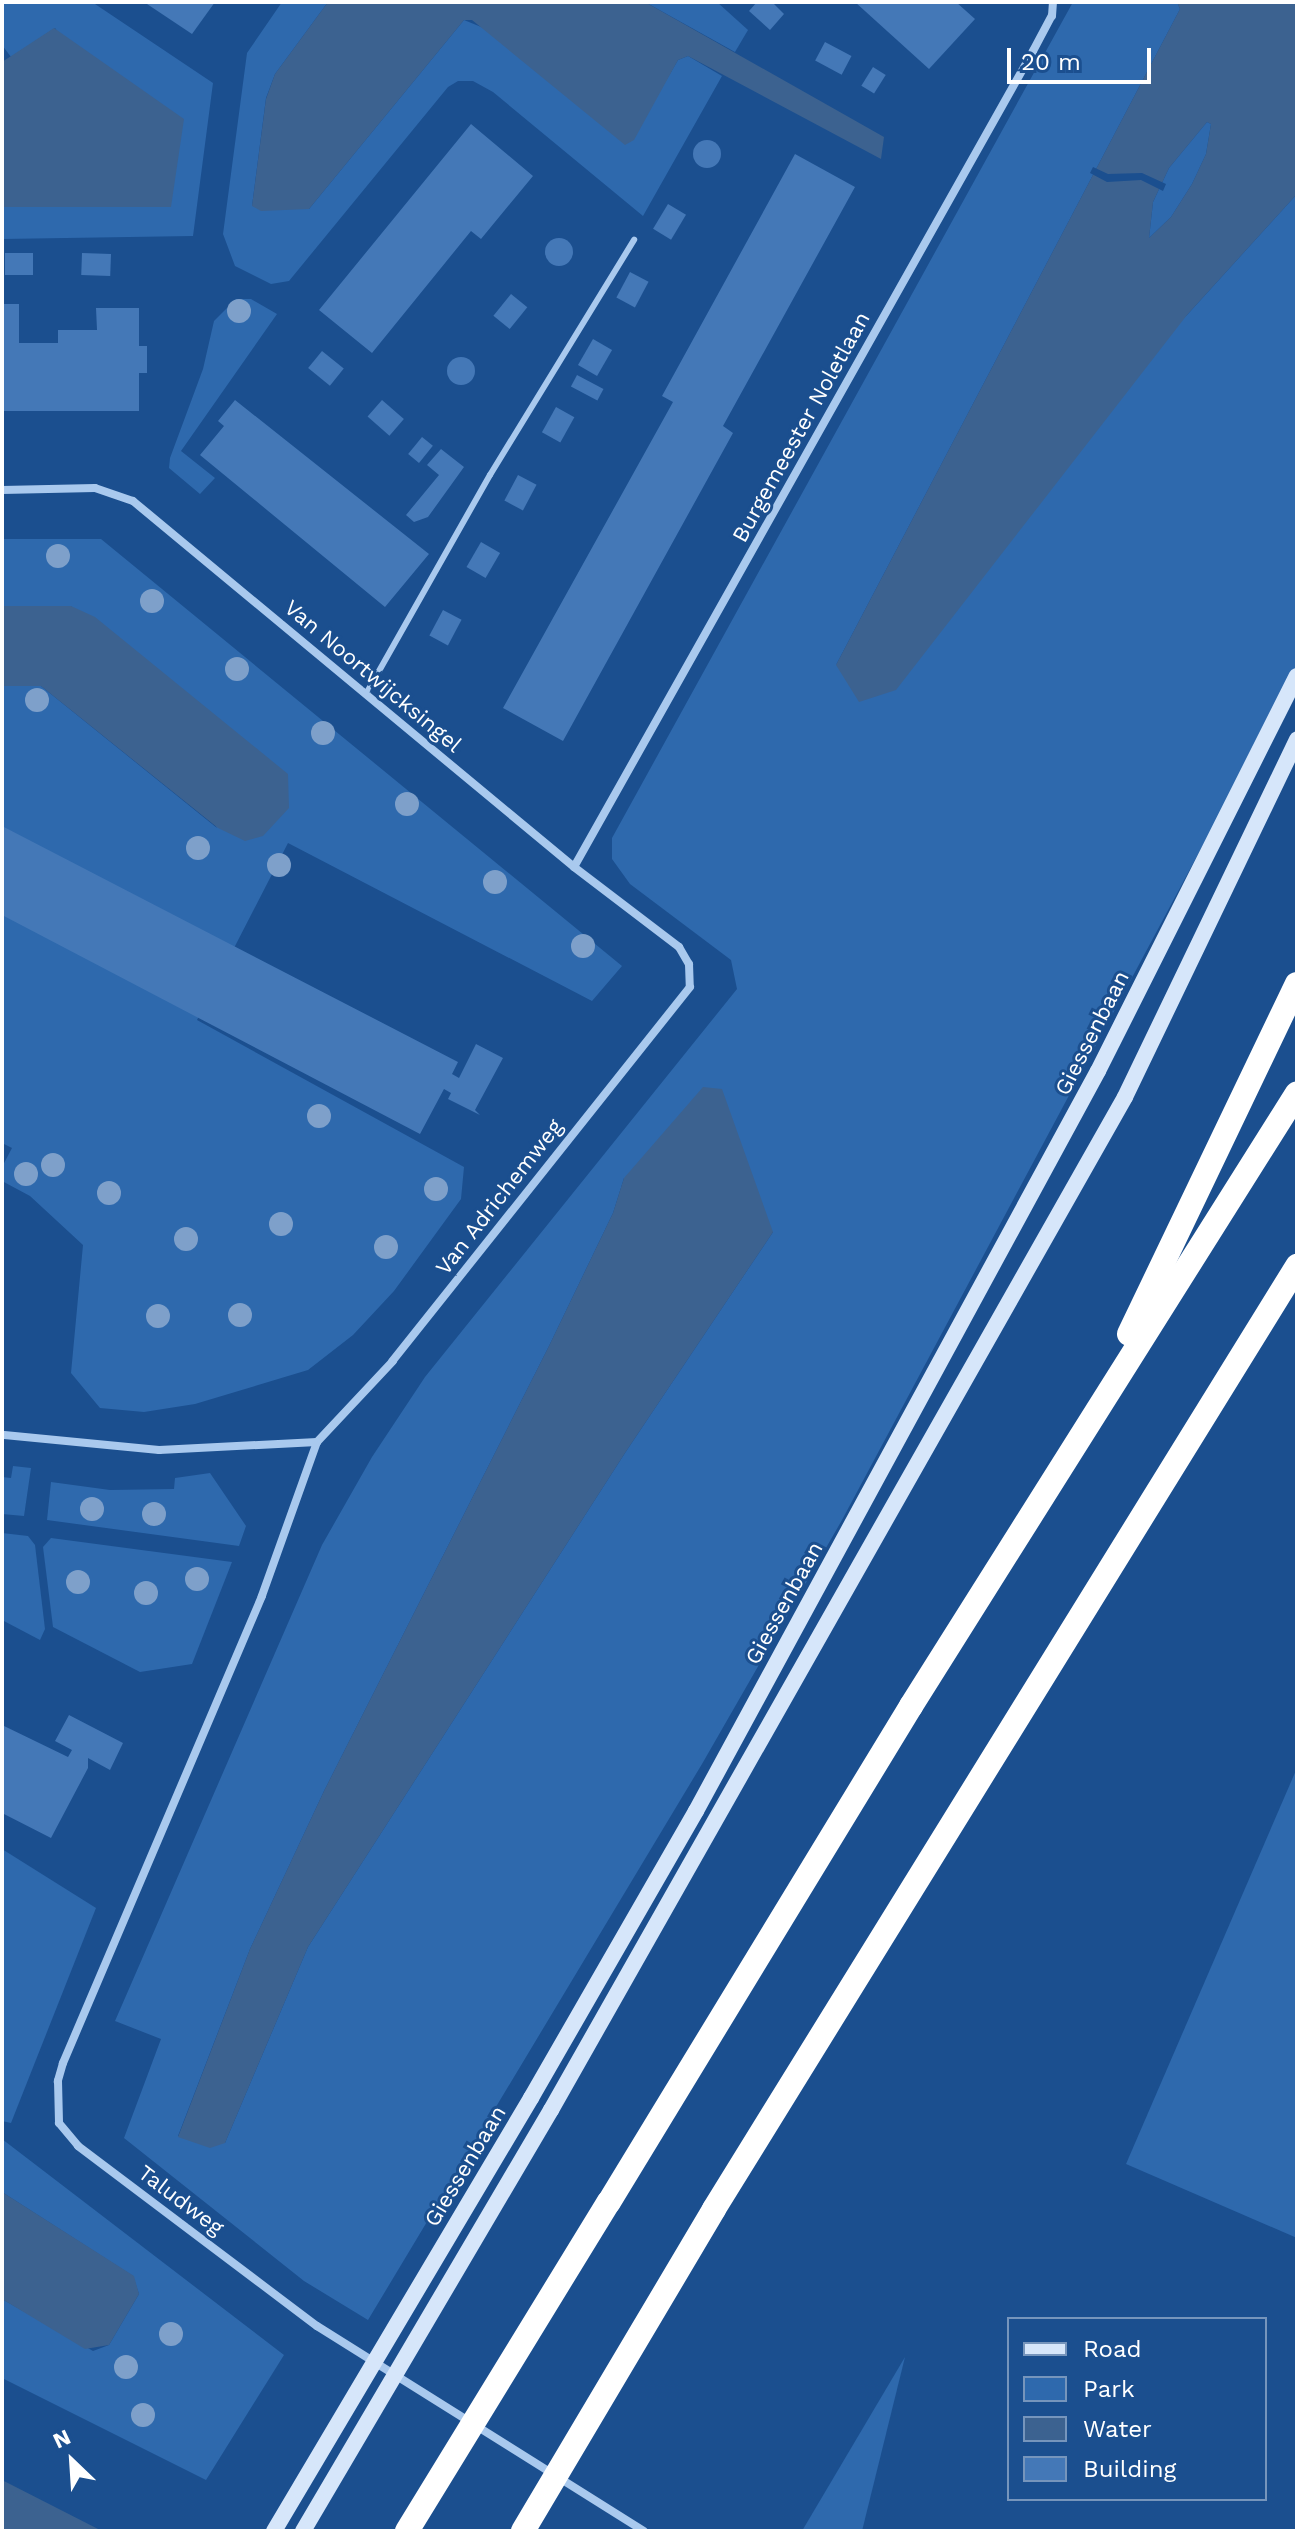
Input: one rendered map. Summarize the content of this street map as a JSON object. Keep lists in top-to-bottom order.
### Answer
{
  "streets": {
    "street": [
      "Burgemeester Noletlaan",
      "Van Noortwijcksingel",
      "Giessenbaan",
      "Van Adrichemweg",
      "Taludweg"
    ]
  },
  "crossings": [
    ["Burgemeester Noletlaan", "Van Noortwijcksingel"],
    ["Van Noortwijcksingel", "Van Adrichemweg"],
    ["Van Adrichemweg", "Taludweg"]
  ],
  "legend": [
    "Road",
    "Park",
    "Water",
    "Building"
  ],
  "scale_bar": "20 m",
  "north": "top left"
}
